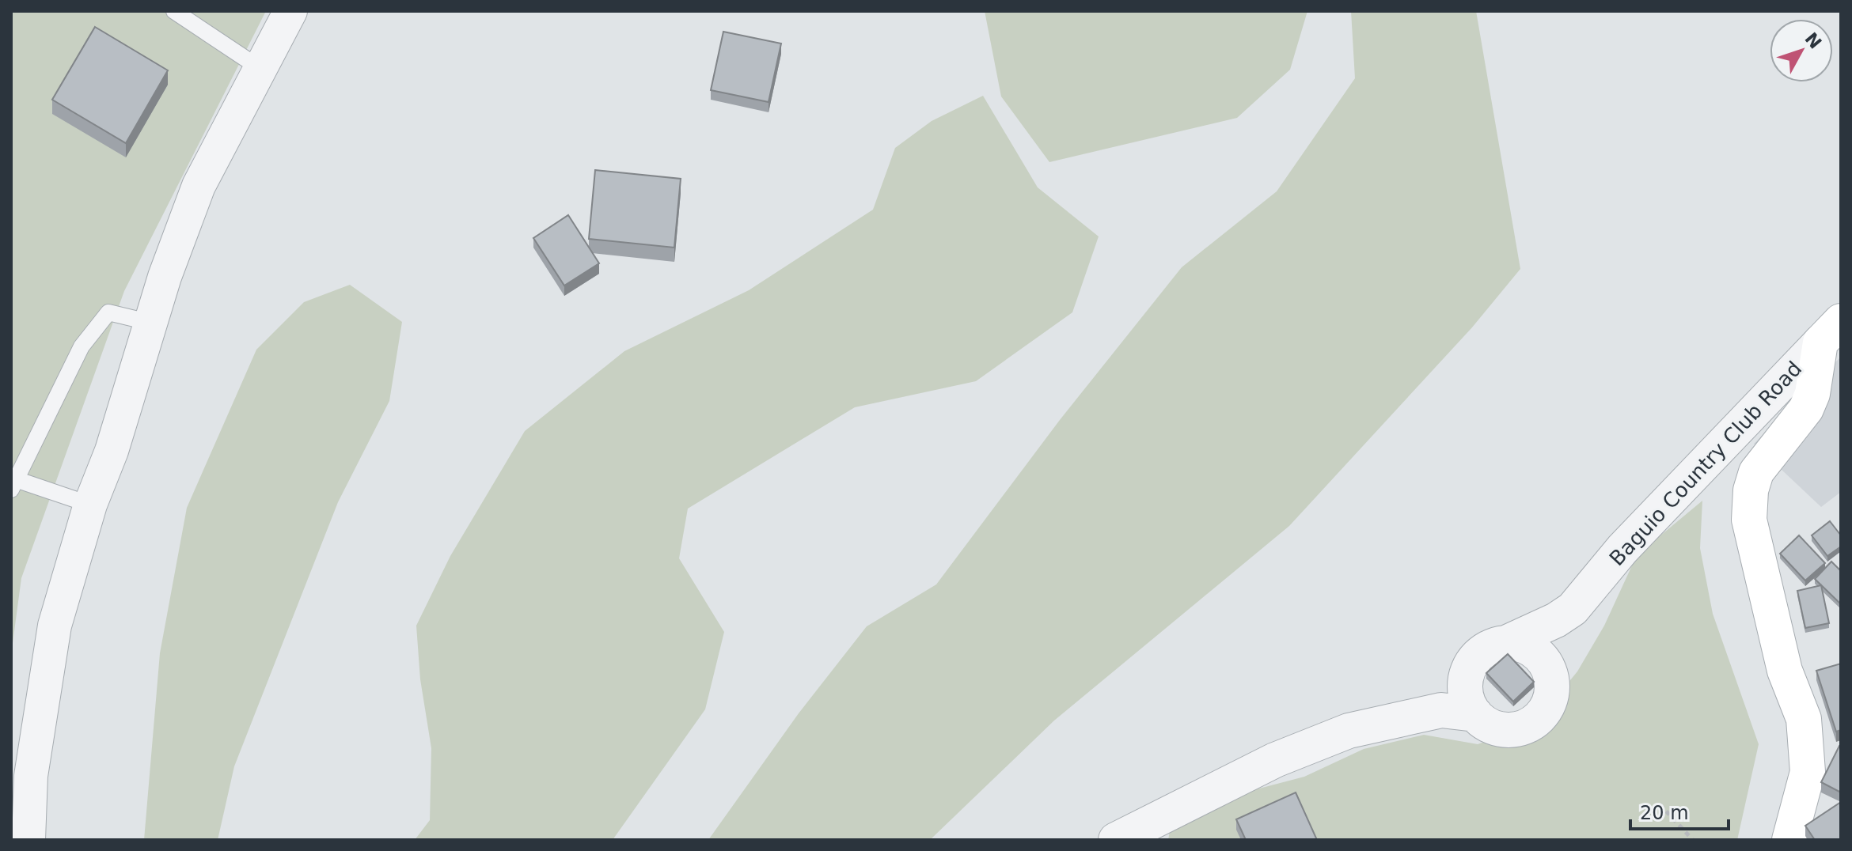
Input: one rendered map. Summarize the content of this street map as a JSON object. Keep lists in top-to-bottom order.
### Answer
{
  "streets": {
    "street": ["Baguio Country Club Road"]
  },
  "scale_bar": "20 m",
  "north": "top right"
}
